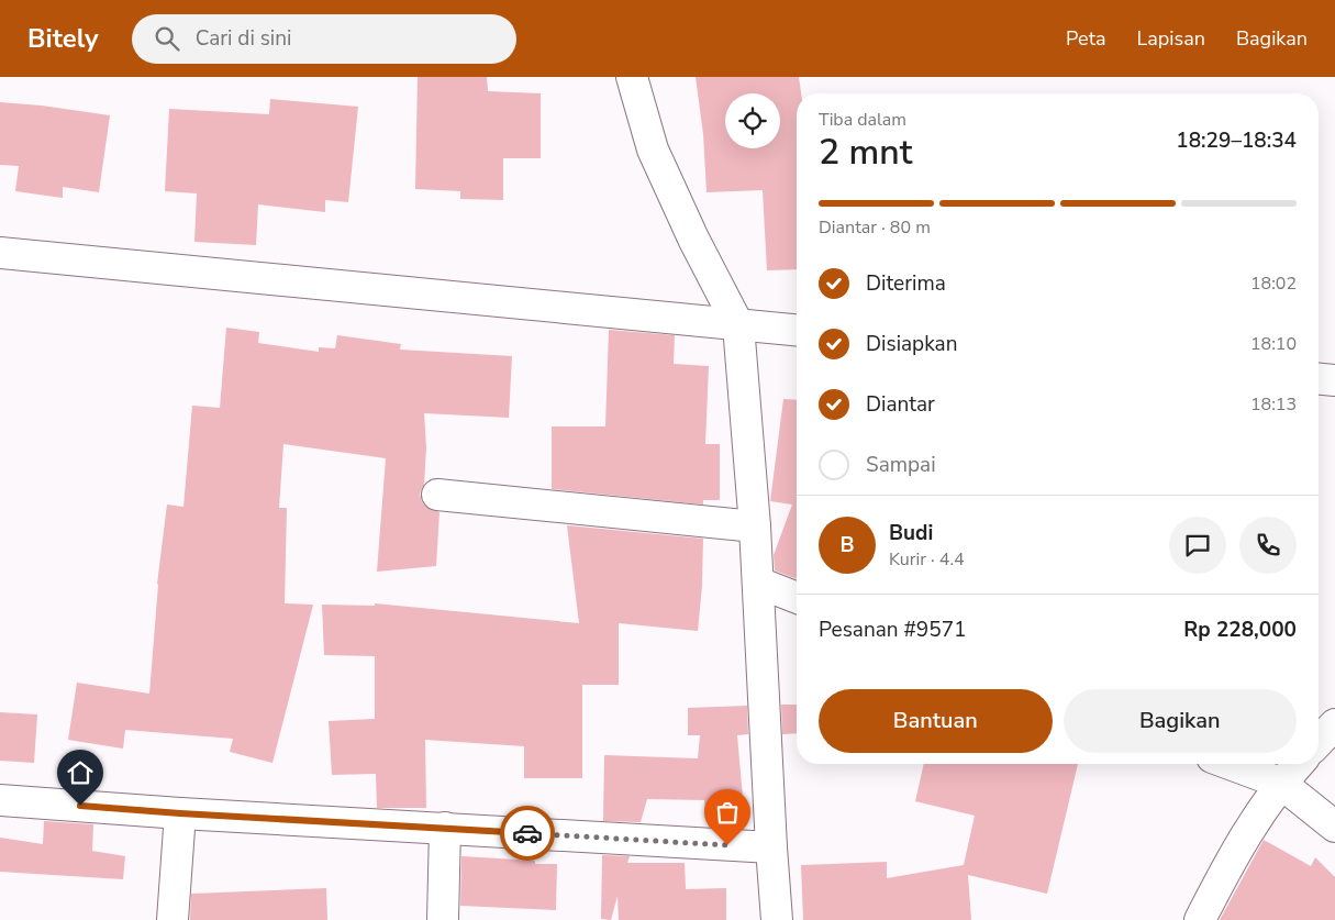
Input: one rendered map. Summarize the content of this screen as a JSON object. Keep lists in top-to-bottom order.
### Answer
{
  "page": {
    "header": "Bitely",
    "search": "Cari di sini",
    "nav": ["Peta", "Lapisan", "Bagikan"],
    "heading": ["2 mnt", "Tiba dalam", "18:29–18:34"],
    "panel": [
      "Budi",
      "Kurir · 4.4",
      "Pesanan #9571",
      "Rp 228,000"
    ],
    "bar": "Diantar · 80 m",
    "list": [
      ["Diterima", "18:02"],
      ["Disiapkan", "18:10"],
      ["Diantar", "18:13"],
      "Sampai"
    ],
    "round": "B",
    "buttons": ["Bantuan", "Bagikan"]
  }
}
